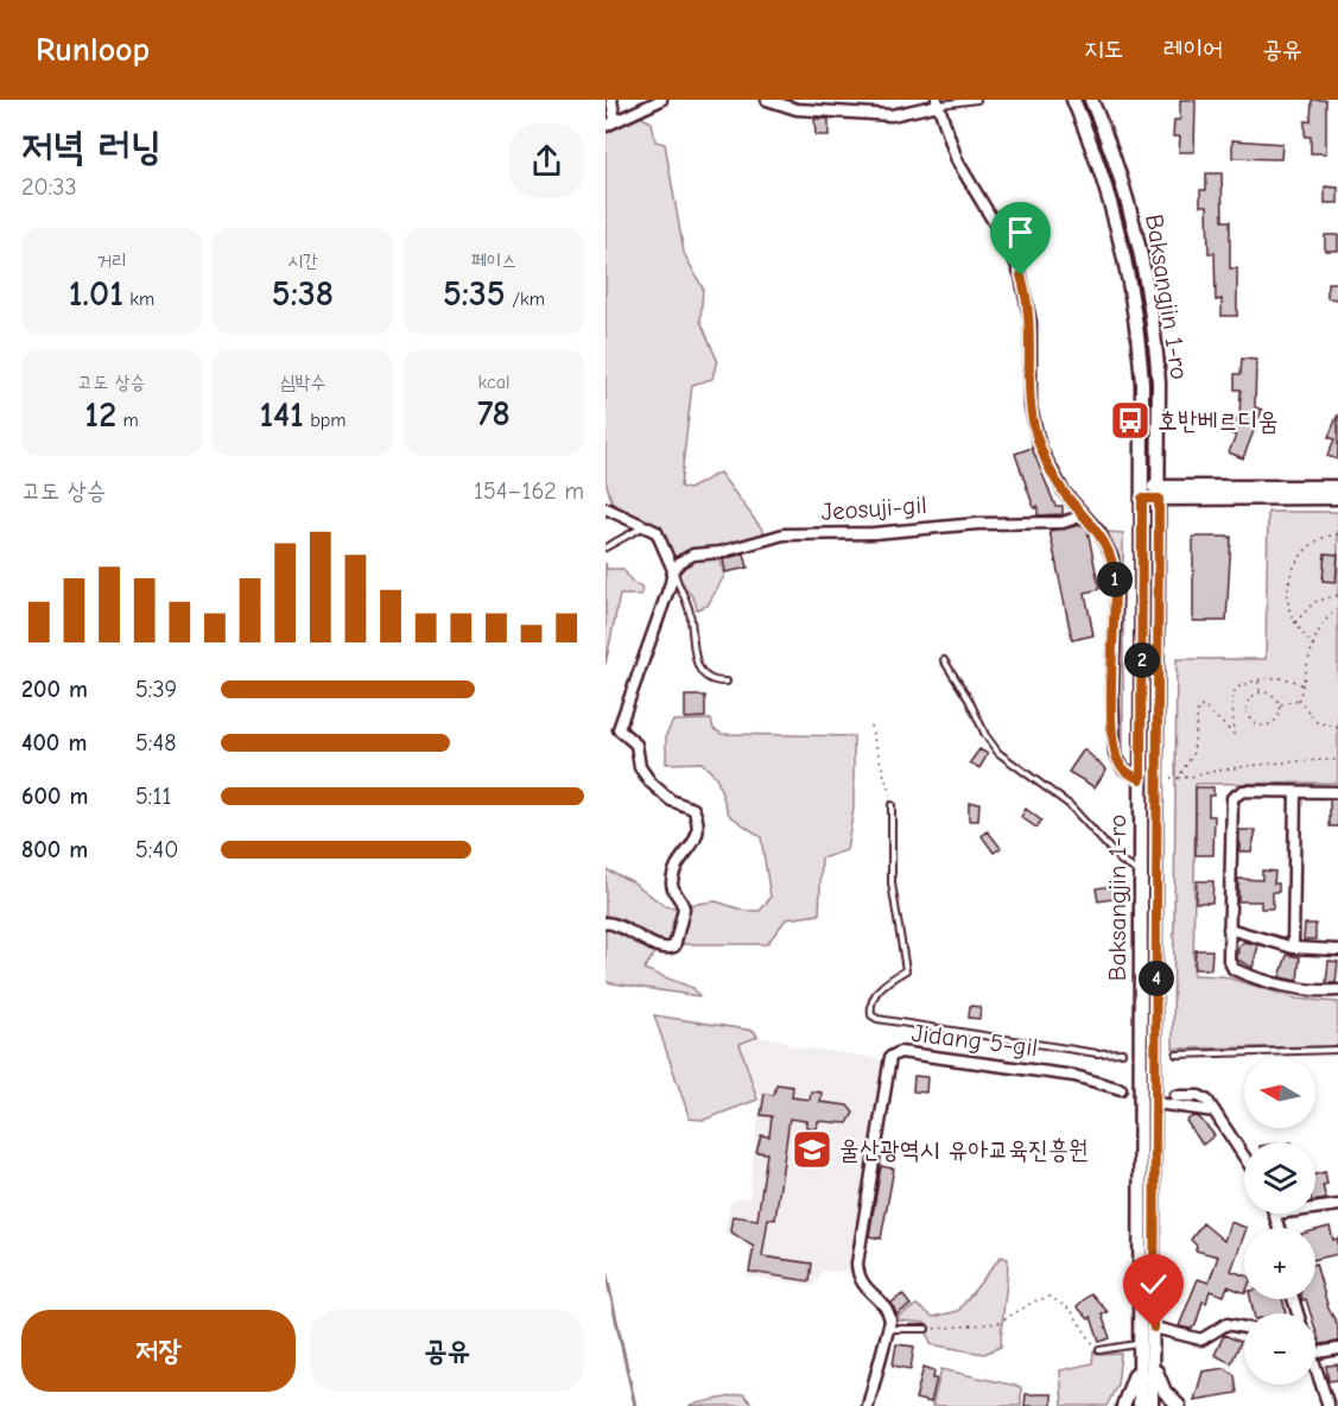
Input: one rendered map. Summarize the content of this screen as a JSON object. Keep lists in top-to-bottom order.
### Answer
{
  "streets": {
    "street": ["Baksangjin 1-ro", "Jeosuji-gil", "Jidang 5-gil"]
  },
  "places": {
    "bus stop": ["호반베르디움"],
    "school or university": ["울산광역시 유아교육진흥원"]
  },
  "north": "left",
  "page": {
    "header": "Runloop",
    "nav": ["지도", "레이어", "공유"],
    "heading": ["저녁 러닝", "20:33"],
    "stats": [
      ["거리", "1.01 km"],
      ["시간", "5:38"],
      ["페이스", "5:35 /km"],
      ["고도 상승", "12 m"],
      ["심박수", "141 bpm"],
      ["kcal", "78"]
    ],
    "chart": ["고도 상승", "154–162 m"],
    "pins": ["1", "2", "4"],
    "list": [
      {
        "name": "200 m",
        "note": "5:39"
      },
      {
        "name": "400 m",
        "note": "5:48"
      },
      {
        "name": "600 m",
        "note": "5:11"
      },
      {
        "name": "800 m",
        "note": "5:40"
      }
    ],
    "map_buttons": ["+", "−"],
    "buttons": ["저장", "공유"]
  }
}
